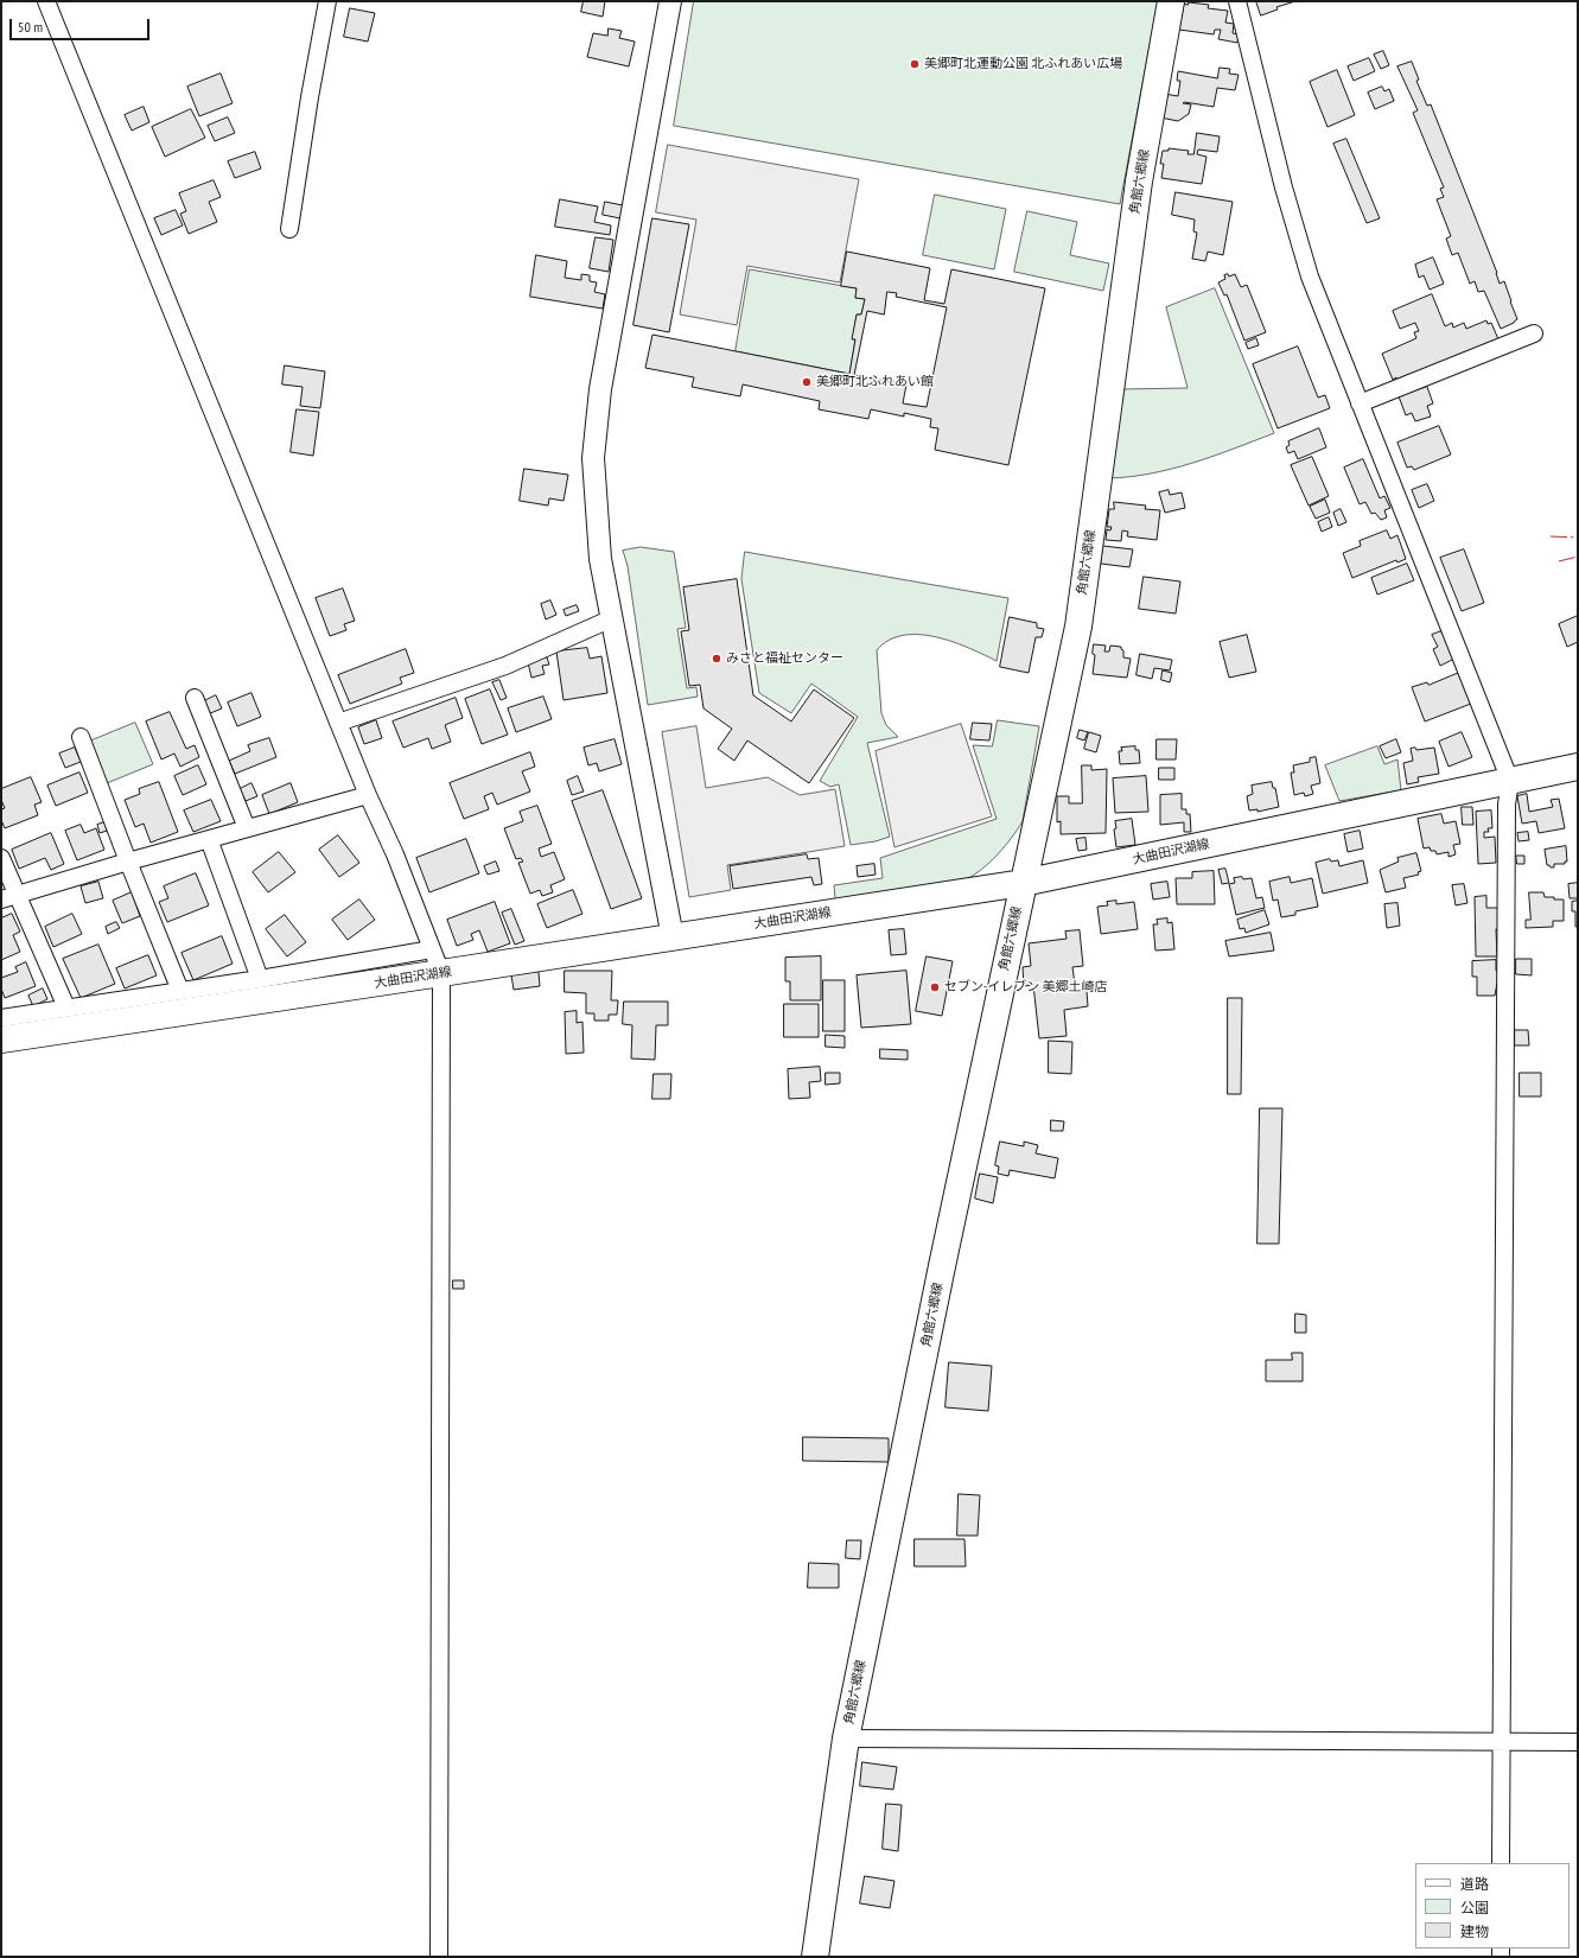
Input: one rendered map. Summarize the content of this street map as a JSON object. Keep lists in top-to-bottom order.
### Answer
{
  "streets": {
    "main road": ["角館六郷線", "大曲田沢湖線"]
  },
  "crossings": [
    ["角館六郷線", "大曲田沢湖線"]
  ],
  "places": [
    "美郷町北運動公園 北ふれあい広場",
    "美郷町北ふれあい館",
    "みさと福祉センター",
    "セブン-イレブン 美郷土崎店"
  ],
  "legend": ["道路", "公園", "建物"],
  "scale_bar": "50 m"
}
